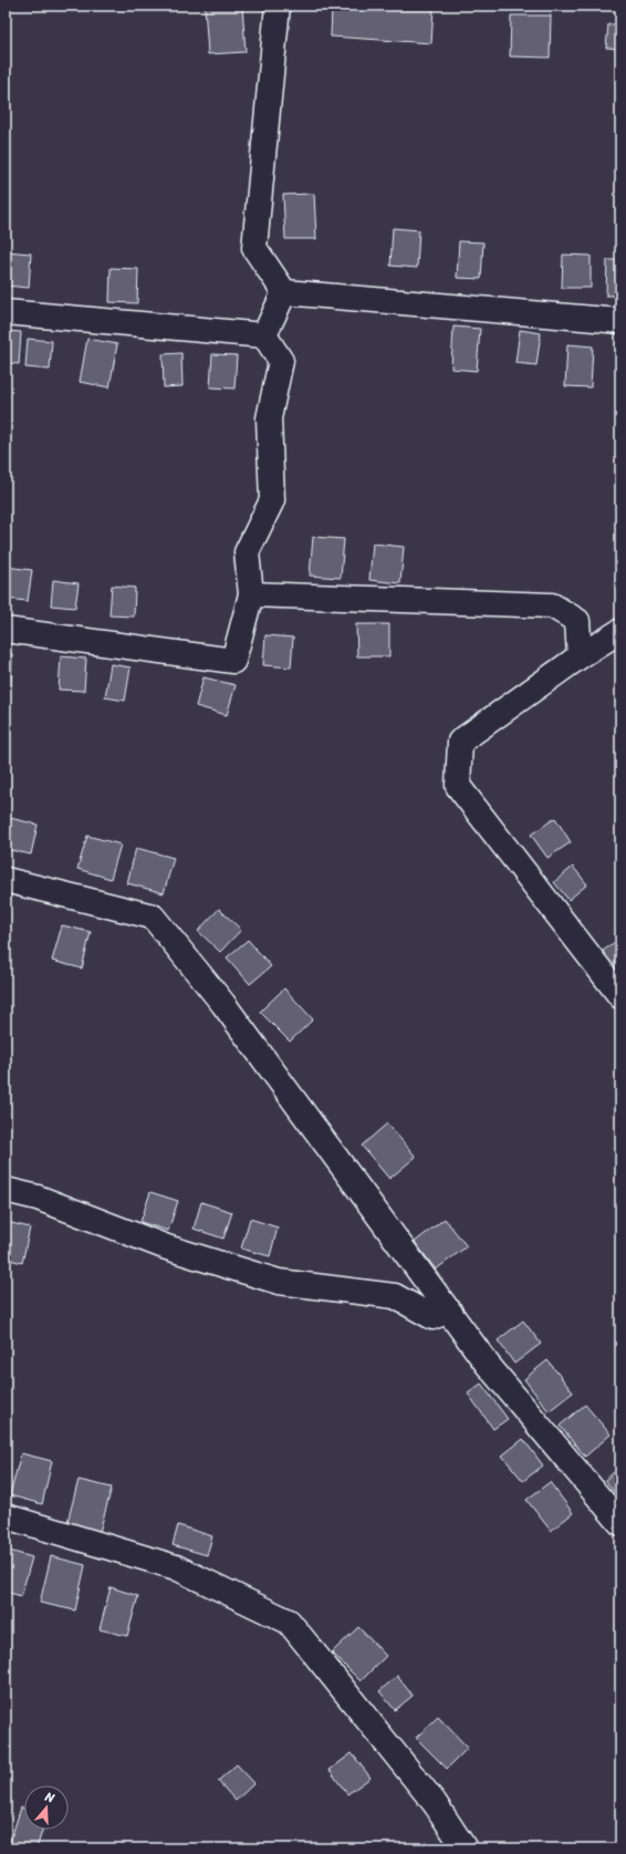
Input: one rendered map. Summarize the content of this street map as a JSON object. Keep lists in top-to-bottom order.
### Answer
{
  "north": "top"
}
